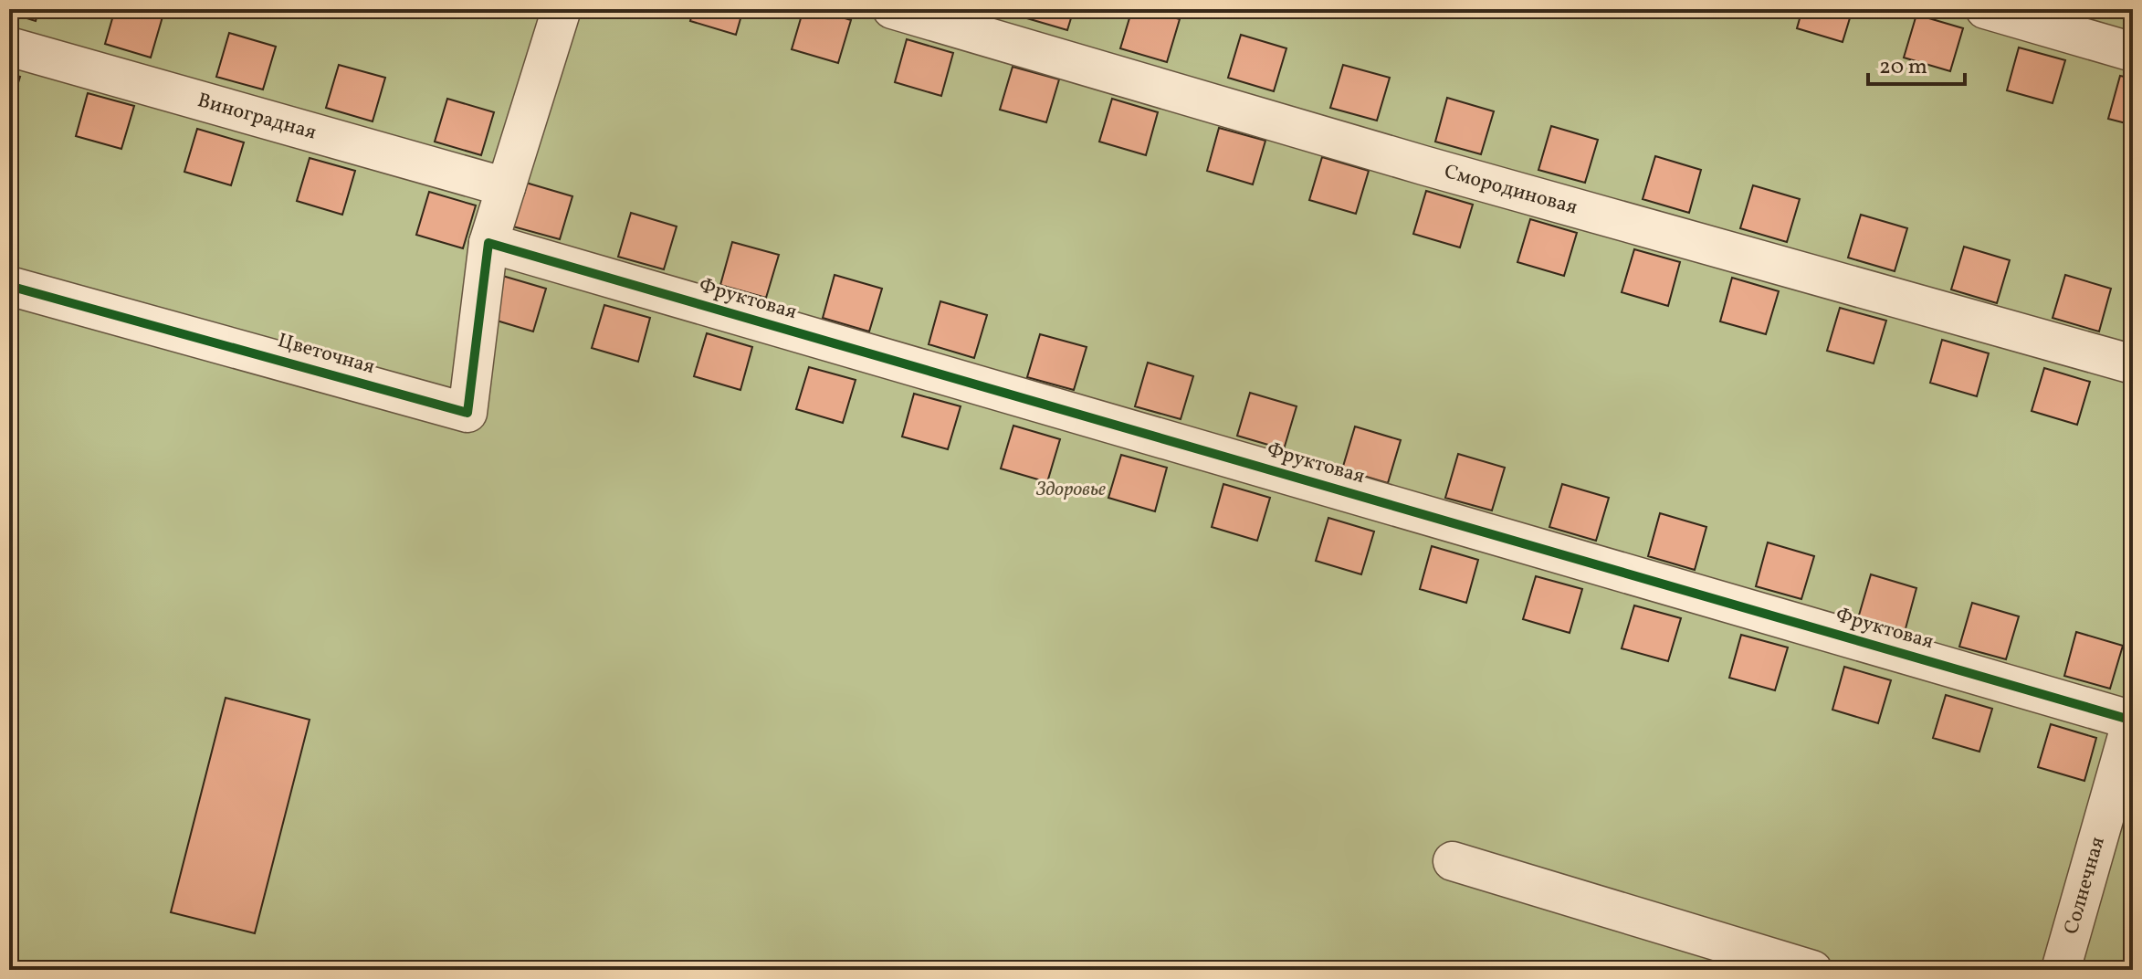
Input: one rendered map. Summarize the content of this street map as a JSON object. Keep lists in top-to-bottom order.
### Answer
{
  "streets": {
    "street": [
      "Виноградная",
      "Смородиновая",
      "Фруктовая",
      "Цветочная",
      "Солнечная"
    ]
  },
  "crossings": [
    ["Фруктовая", "Цветочная"],
    ["Фруктовая", "Солнечная"]
  ],
  "parks": ["Здоровье"],
  "scale_bar": "20 m"
}
